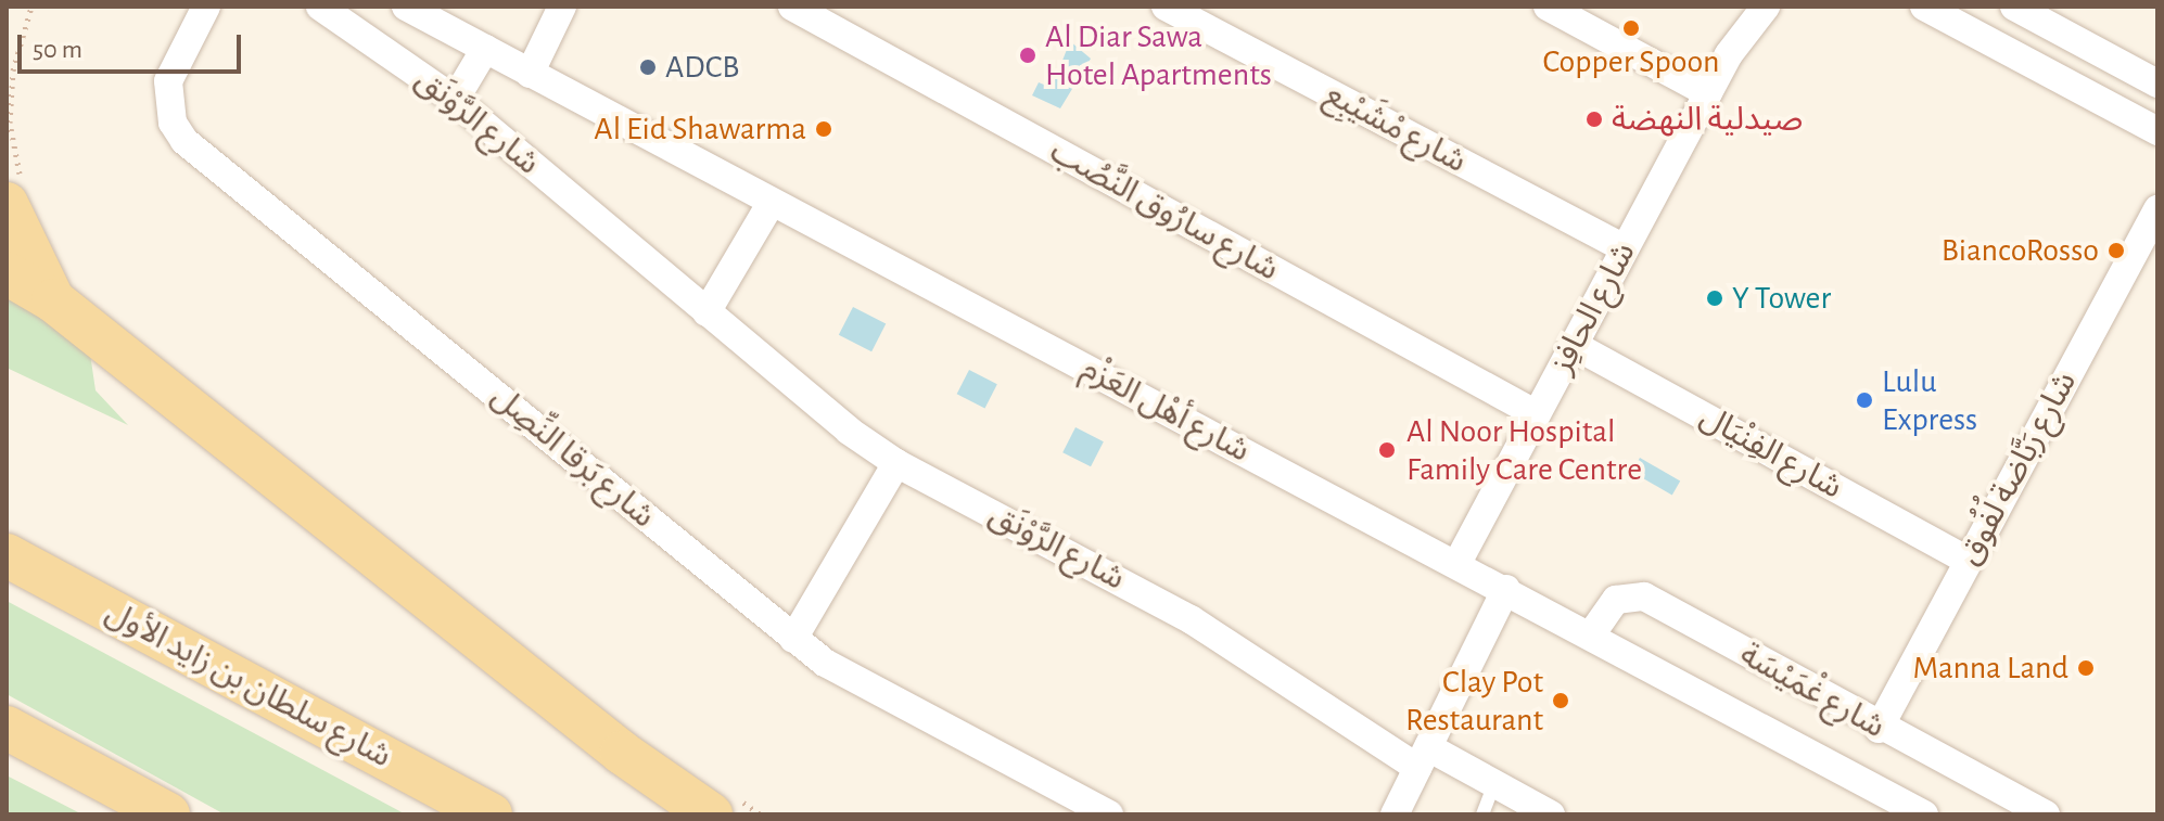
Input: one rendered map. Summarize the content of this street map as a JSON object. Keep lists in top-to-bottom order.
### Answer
{
  "streets": {
    "main road": ["شارع سلطان بن زايد الأول"],
    "street": [
      "شارع الرَّوْنَق",
      "شارع مْشَيْبِع",
      "شارع سارُوق النَّصُب",
      "شارع الحافِز",
      "شارع أهْل العَزْم",
      "شارع الفِنْيَال",
      "شارع بَرقا النِّصِل",
      "شارع رَبَّاضة لُفُوق",
      "شارع غْمَيْسَة"
    ]
  },
  "crossings": [
    ["شارع مْشَيْبِع", "شارع الحافِز"],
    ["شارع سارُوق النَّصُب", "شارع الحافِز"],
    ["شارع الحافِز", "شارع أهْل العَزْم"],
    ["شارع الحافِز", "شارع الفِنْيَال"],
    ["شارع أهْل العَزْم", "شارع غْمَيْسَة"],
    ["شارع الفِنْيَال", "شارع رَبَّاضة لُفُوق"],
    ["شارع رَبَّاضة لُفُوق", "شارع غْمَيْسَة"]
  ],
  "places": [
    "Copper Spoon",
    "Al Diar Sawa Hotel Apartments",
    "ADCB",
    "صيدلية النهضة",
    "Al Eid Shawarma",
    "BiancoRosso",
    "Y Tower",
    "Lulu Express",
    "Al Noor Hospital Family Care Centre",
    "Manna Land",
    "Clay Pot Restaurant"
  ],
  "scale_bar": "50 m"
}
